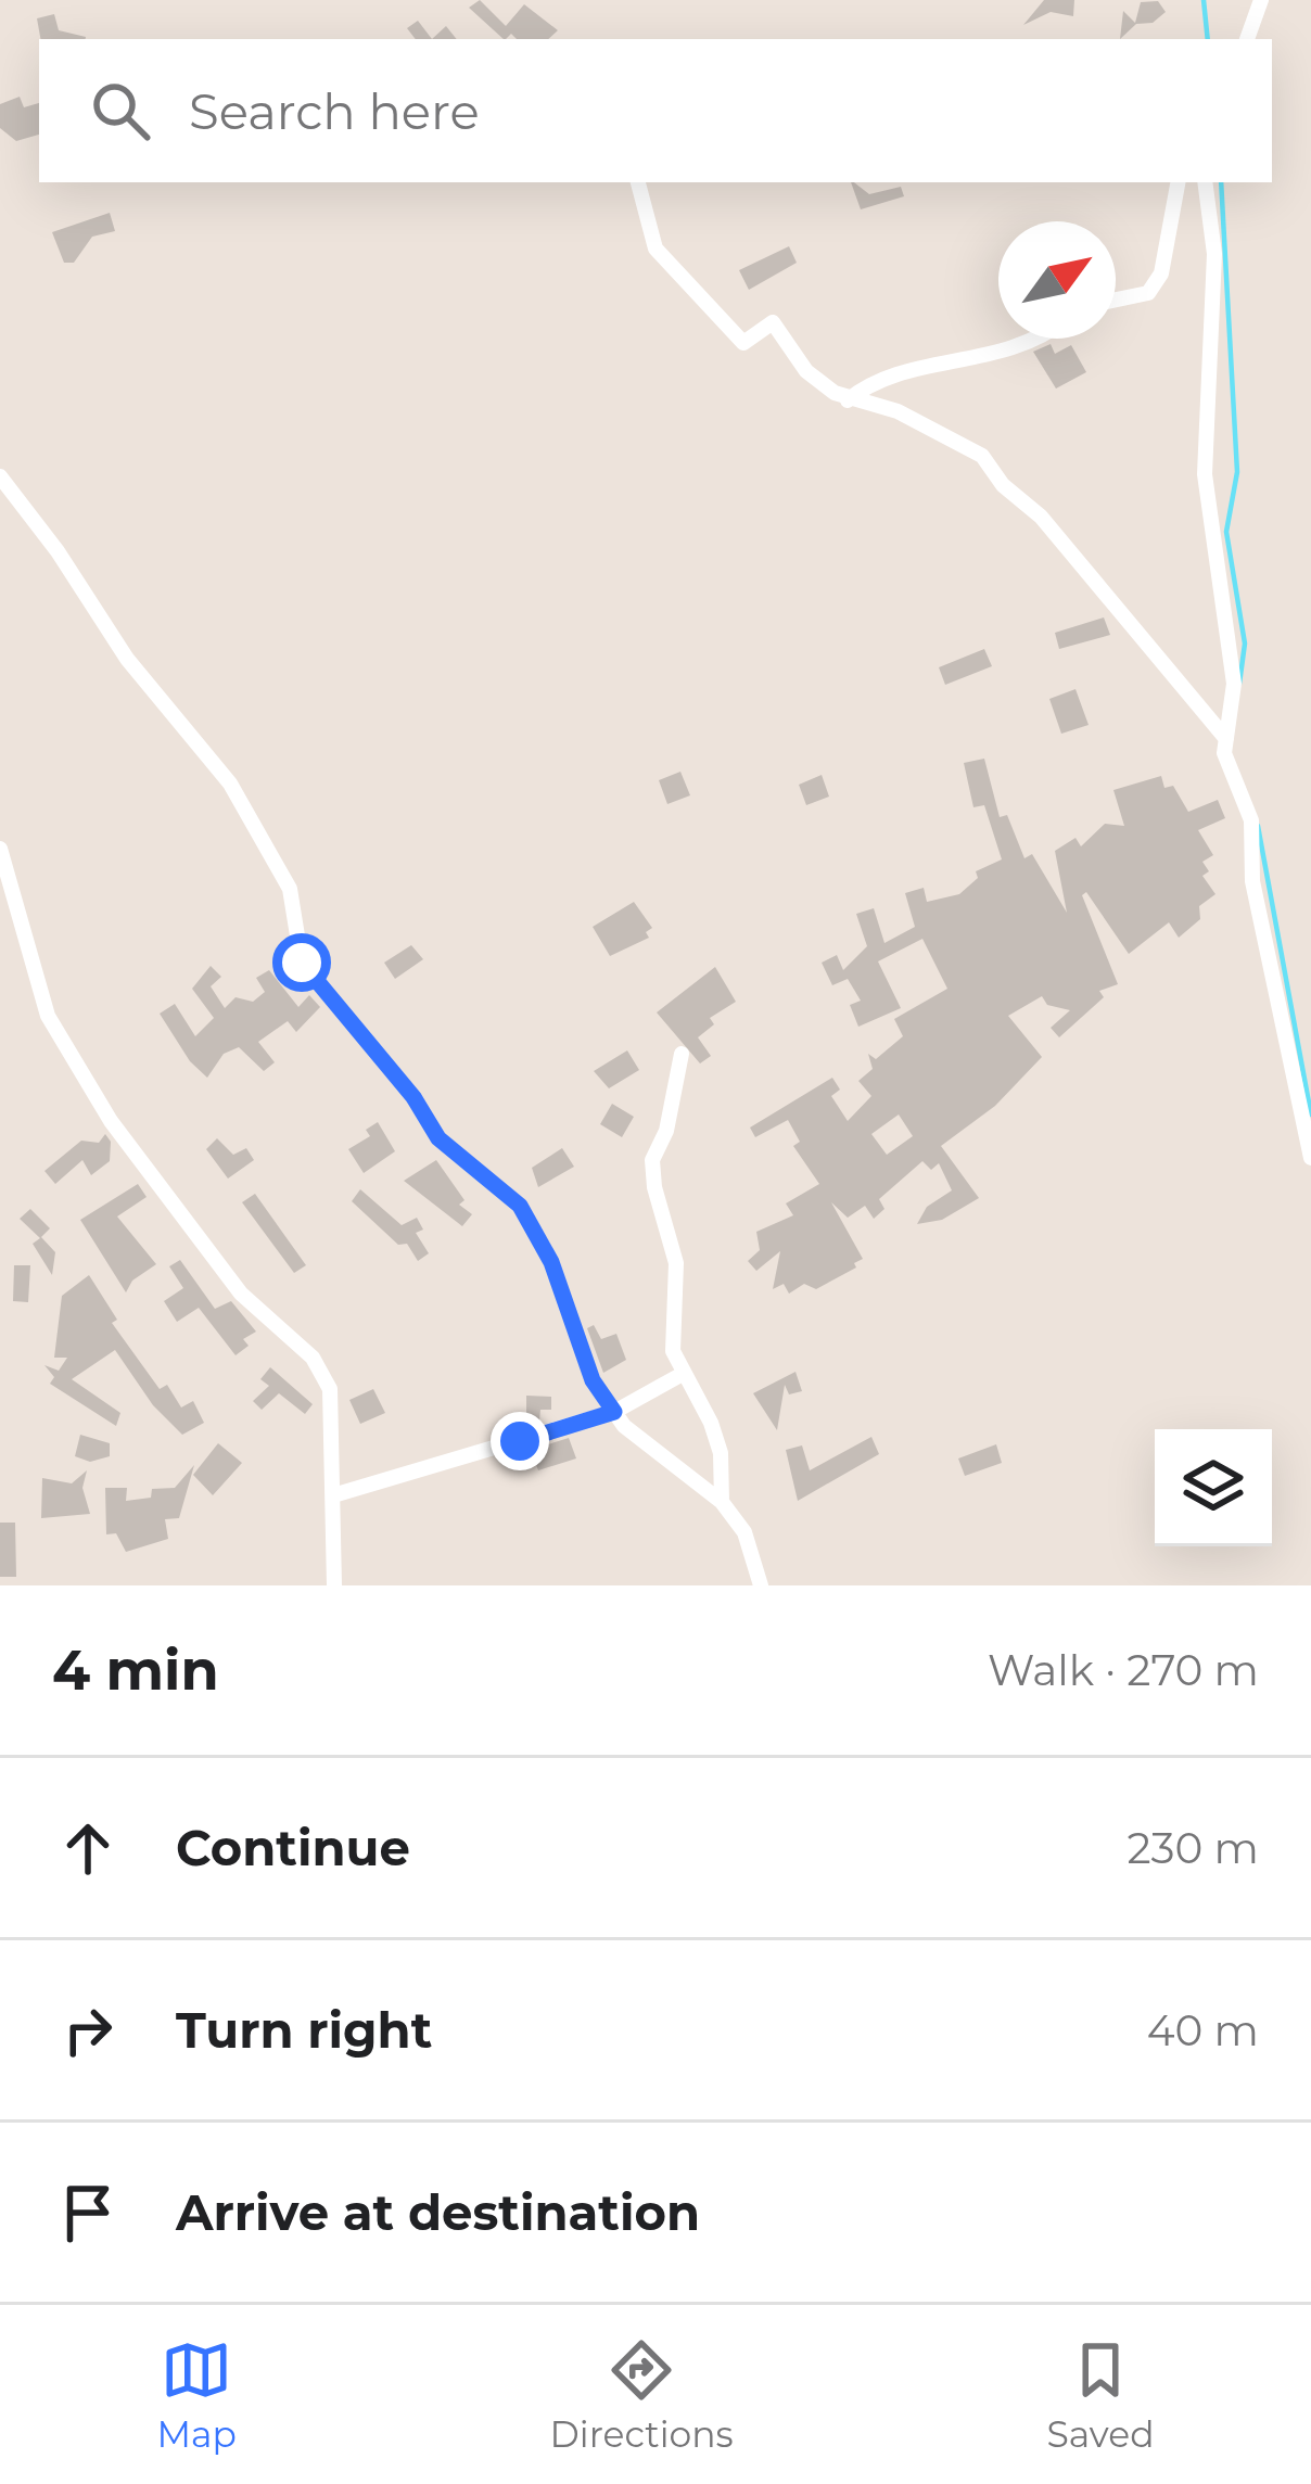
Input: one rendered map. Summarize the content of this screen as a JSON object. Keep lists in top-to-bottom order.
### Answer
{
  "north": "top right",
  "page": {
    "search": "Search here",
    "heading": ["4 min", "Walk · 270 m"],
    "list": [
      ["Continue", "230 m"],
      ["Turn right", "40 m"],
      "Arrive at destination"
    ],
    "nav": ["Map", "Directions", "Saved"]
  }
}
